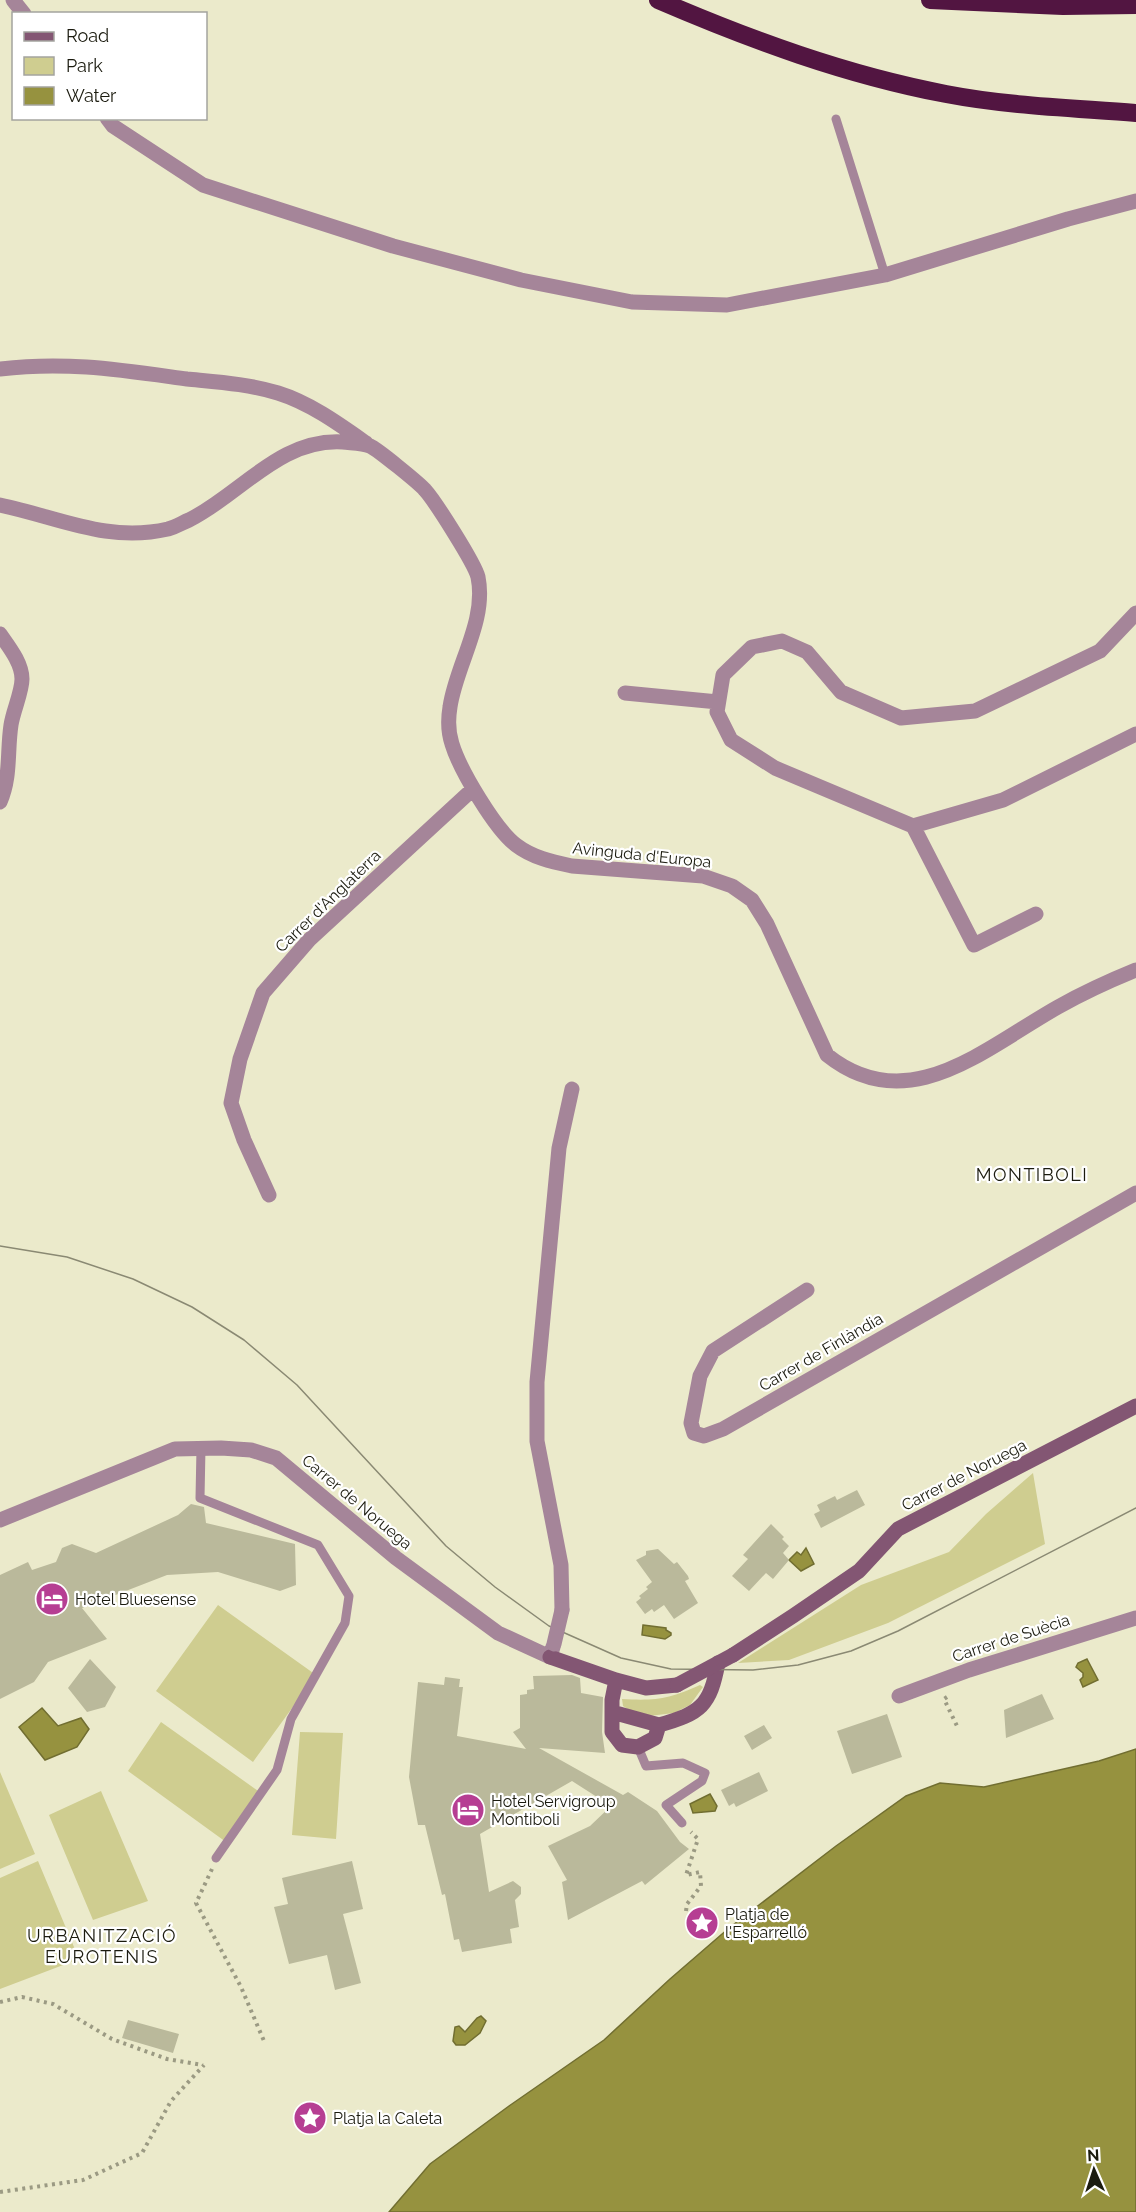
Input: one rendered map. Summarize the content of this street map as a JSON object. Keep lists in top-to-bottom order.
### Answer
{
  "streets": {
    "street": [
      "Avinguda d'Europa",
      "Carrer d'Anglaterra",
      "Carrer de Finlàndia",
      "Carrer de Noruega",
      "Carrer de Suècia"
    ]
  },
  "crossings": [
    ["Avinguda d'Europa", "Carrer d'Anglaterra"]
  ],
  "districts": ["MONTIBOLI", "URBANITZACIÓ EUROTENIS"],
  "places": {
    "hotel": ["Hotel Bluesense", "Hotel Servigroup Montiboli"],
    "place": ["Platja de l'Esparrelló", "Platja la Caleta"]
  },
  "legend": ["Road", "Park", "Water"],
  "north": "top"
}
